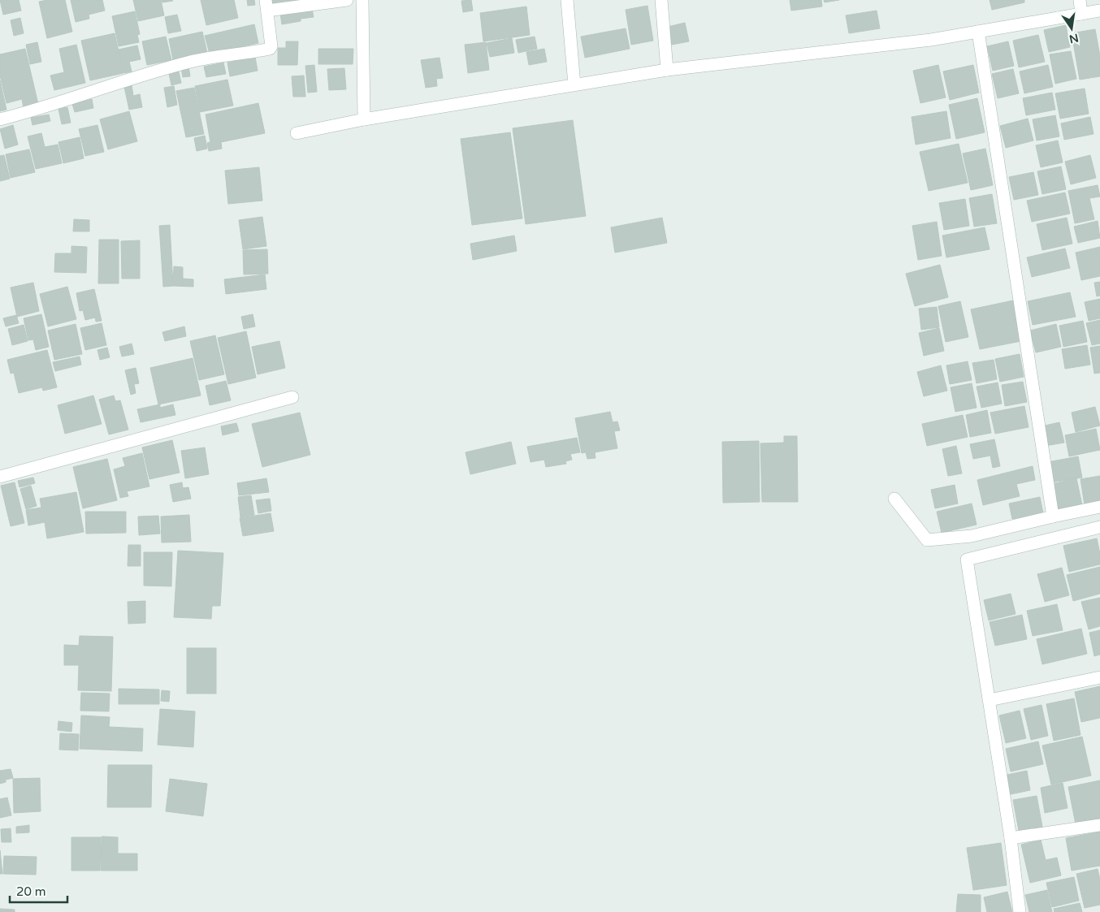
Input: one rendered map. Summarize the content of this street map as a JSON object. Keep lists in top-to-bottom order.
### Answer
{
  "scale_bar": "20 m",
  "north": "bottom"
}
